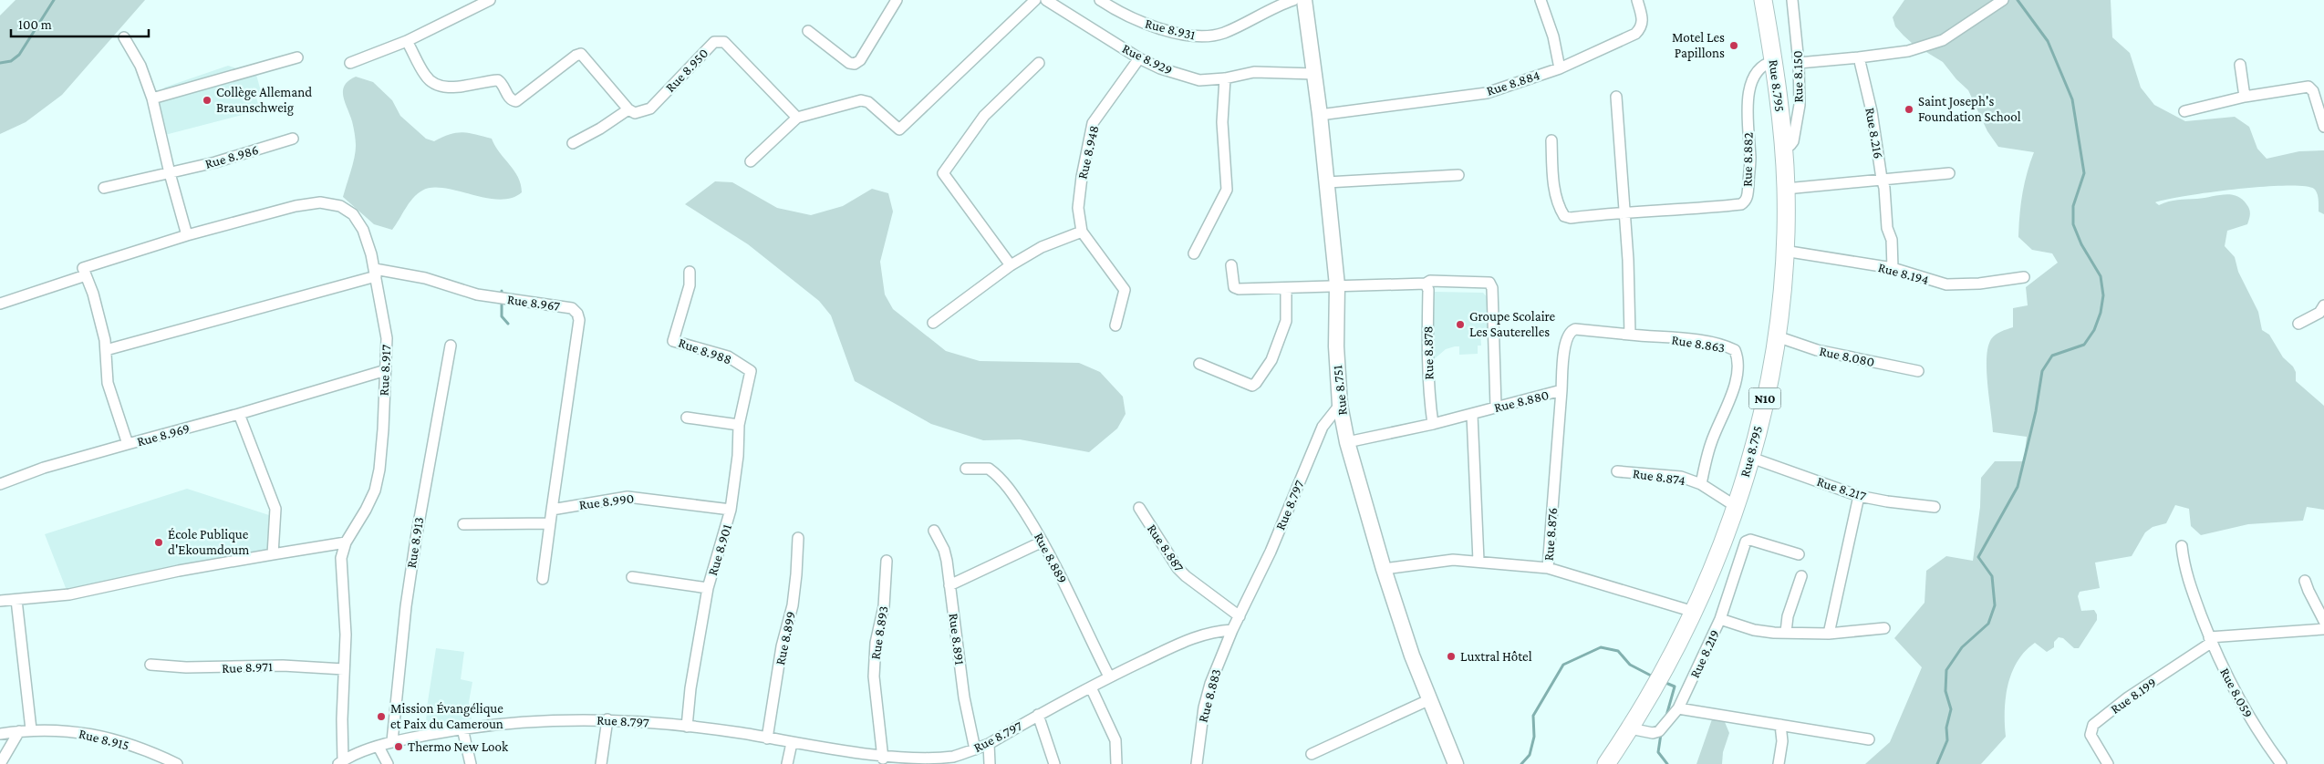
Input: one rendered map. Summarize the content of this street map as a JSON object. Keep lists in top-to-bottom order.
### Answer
{
  "streets": {
    "highway": ["Rue 8.795", "N10"],
    "main road": ["Rue 8.751"],
    "street": [
      "Rue 8.931",
      "Rue 8.929",
      "Rue 8.950",
      "Rue 8.150",
      "Rue 8.884",
      "Rue 8.216",
      "Rue 8.948",
      "Rue 8.986",
      "Rue 8.882",
      "Rue 8.194",
      "Rue 8.967",
      "Rue 8.863",
      "Rue 8.988",
      "Rue 8.878",
      "Rue 8.080",
      "Rue 8.917",
      "Rue 8.880",
      "Rue 8.969",
      "Rue 8.874",
      "Rue 8.217",
      "Rue 8.990",
      "Rue 8.797",
      "Rue 8.876",
      "Rue 8.913",
      "Rue 8.887",
      "Rue 8.901",
      "Rue 8.889",
      "Rue 8.893",
      "Rue 8.899",
      "Rue 8.891",
      "Rue 8.219",
      "Rue 8.971",
      "Rue 8.059",
      "Rue 8.883",
      "Rue 8.199",
      "Rue 8.915"
    ]
  },
  "crossings": [
    ["Rue 8.929", "Rue 8.948"],
    ["Rue 8.929", "Rue 8.751"],
    ["Rue 8.150", "Rue 8.795"],
    ["Rue 8.884", "Rue 8.751"],
    ["Rue 8.795", "Rue 8.882"],
    ["Rue 8.795", "Rue 8.194"],
    ["Rue 8.795", "Rue 8.080"],
    ["Rue 8.795", "Rue 8.217"],
    ["Rue 8.795", "Rue 8.219"],
    ["Rue 8.216", "Rue 8.194"],
    ["Rue 8.967", "Rue 8.917"],
    ["Rue 8.967", "Rue 8.990"],
    ["Rue 8.863", "Rue 8.880"],
    ["Rue 8.863", "Rue 8.874"],
    ["Rue 8.988", "Rue 8.901"],
    ["Rue 8.878", "Rue 8.880"],
    ["Rue 8.917", "Rue 8.969"],
    ["Rue 8.917", "Rue 8.797"],
    ["Rue 8.917", "Rue 8.971"],
    ["Rue 8.751", "Rue 8.797"],
    ["Rue 8.751", "Rue 8.876"],
    ["Rue 8.880", "Rue 8.876"],
    ["Rue 8.990", "Rue 8.901"],
    ["Rue 8.797", "Rue 8.913"],
    ["Rue 8.797", "Rue 8.887"],
    ["Rue 8.797", "Rue 8.901"],
    ["Rue 8.797", "Rue 8.889"],
    ["Rue 8.797", "Rue 8.893"],
    ["Rue 8.797", "Rue 8.899"],
    ["Rue 8.797", "Rue 8.891"],
    ["Rue 8.797", "Rue 8.883"],
    ["Rue 8.059", "Rue 8.199"]
  ],
  "places": [
    "Motel Les Papillons",
    "Collège Allemand Braunschweig",
    "Saint Joseph's Foundation School",
    "Groupe Scolaire Les Sauterelles",
    "École Publique d'Ekoumdoum",
    "Luxtral Hôtel",
    "Mission Évangélique et Paix du Cameroun",
    "Thermo New Look"
  ],
  "scale_bar": "100 m"
}
